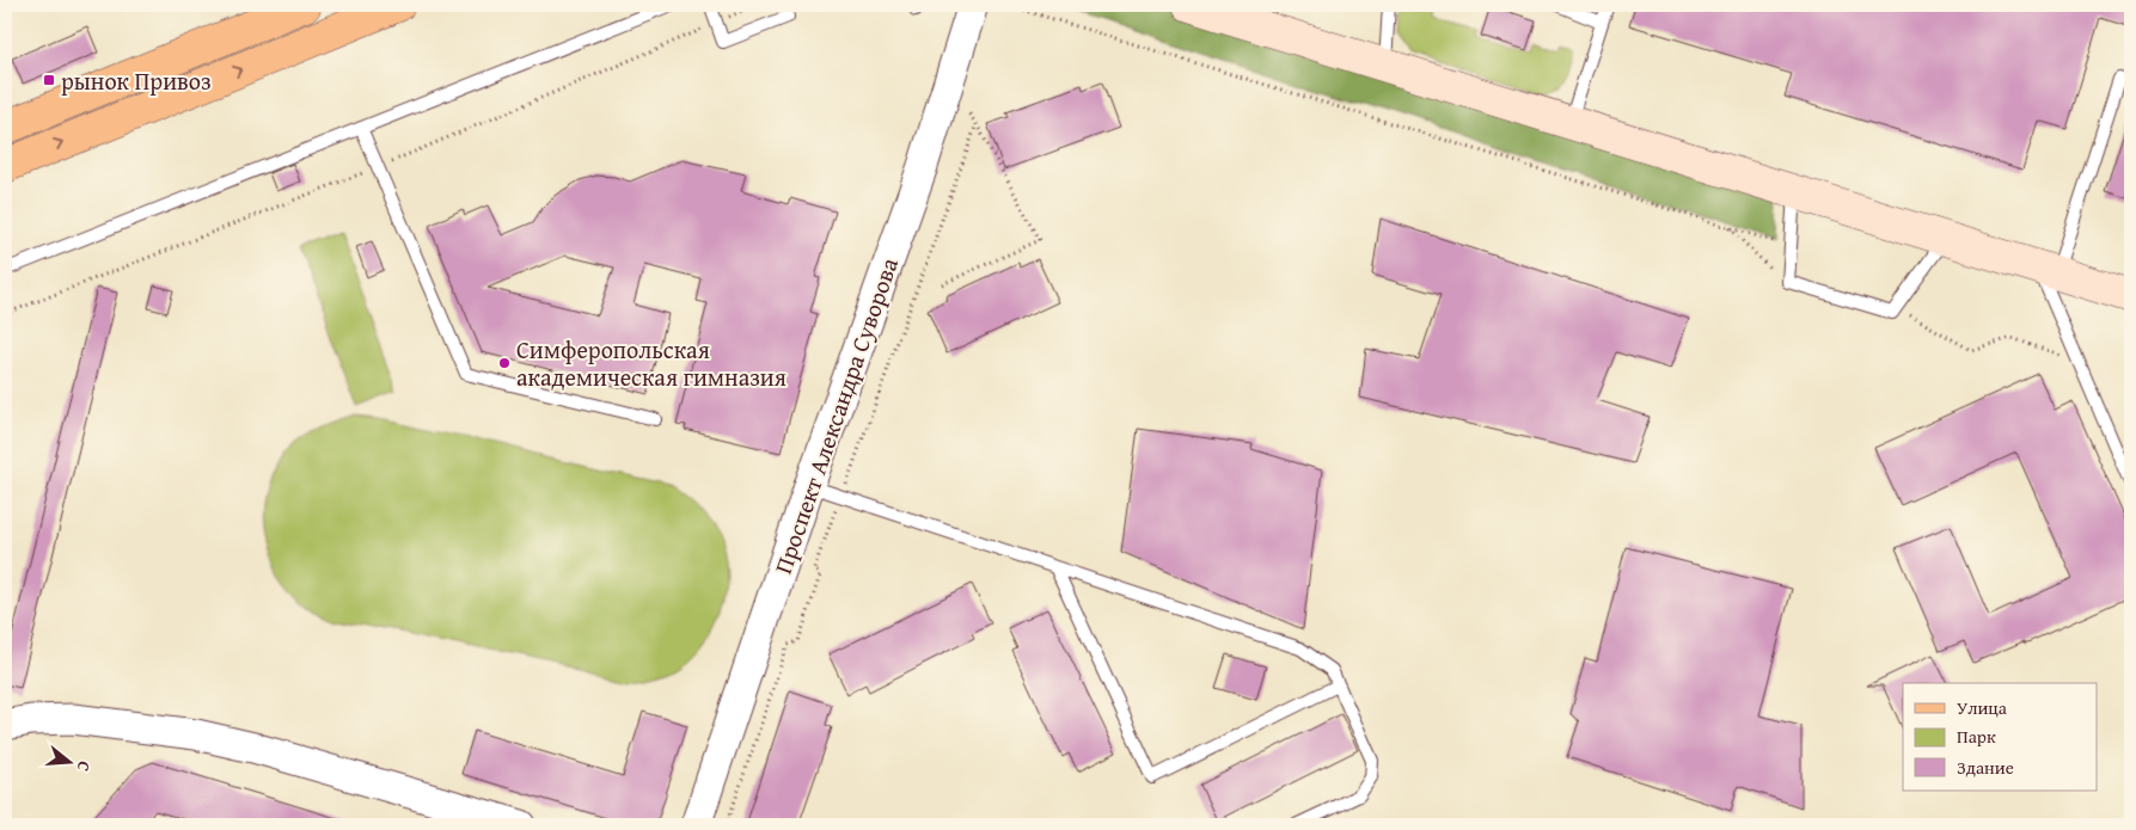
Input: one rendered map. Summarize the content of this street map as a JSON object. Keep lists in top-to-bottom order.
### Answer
{
  "streets": {
    "street": ["Проспект Александра Суворова"]
  },
  "places": {
    "transit": ["рынок Привоз"],
    "other": ["Симферопольская академическая гимназия"]
  },
  "legend": ["Улица", "Парк", "Здание"],
  "north": "right"
}
